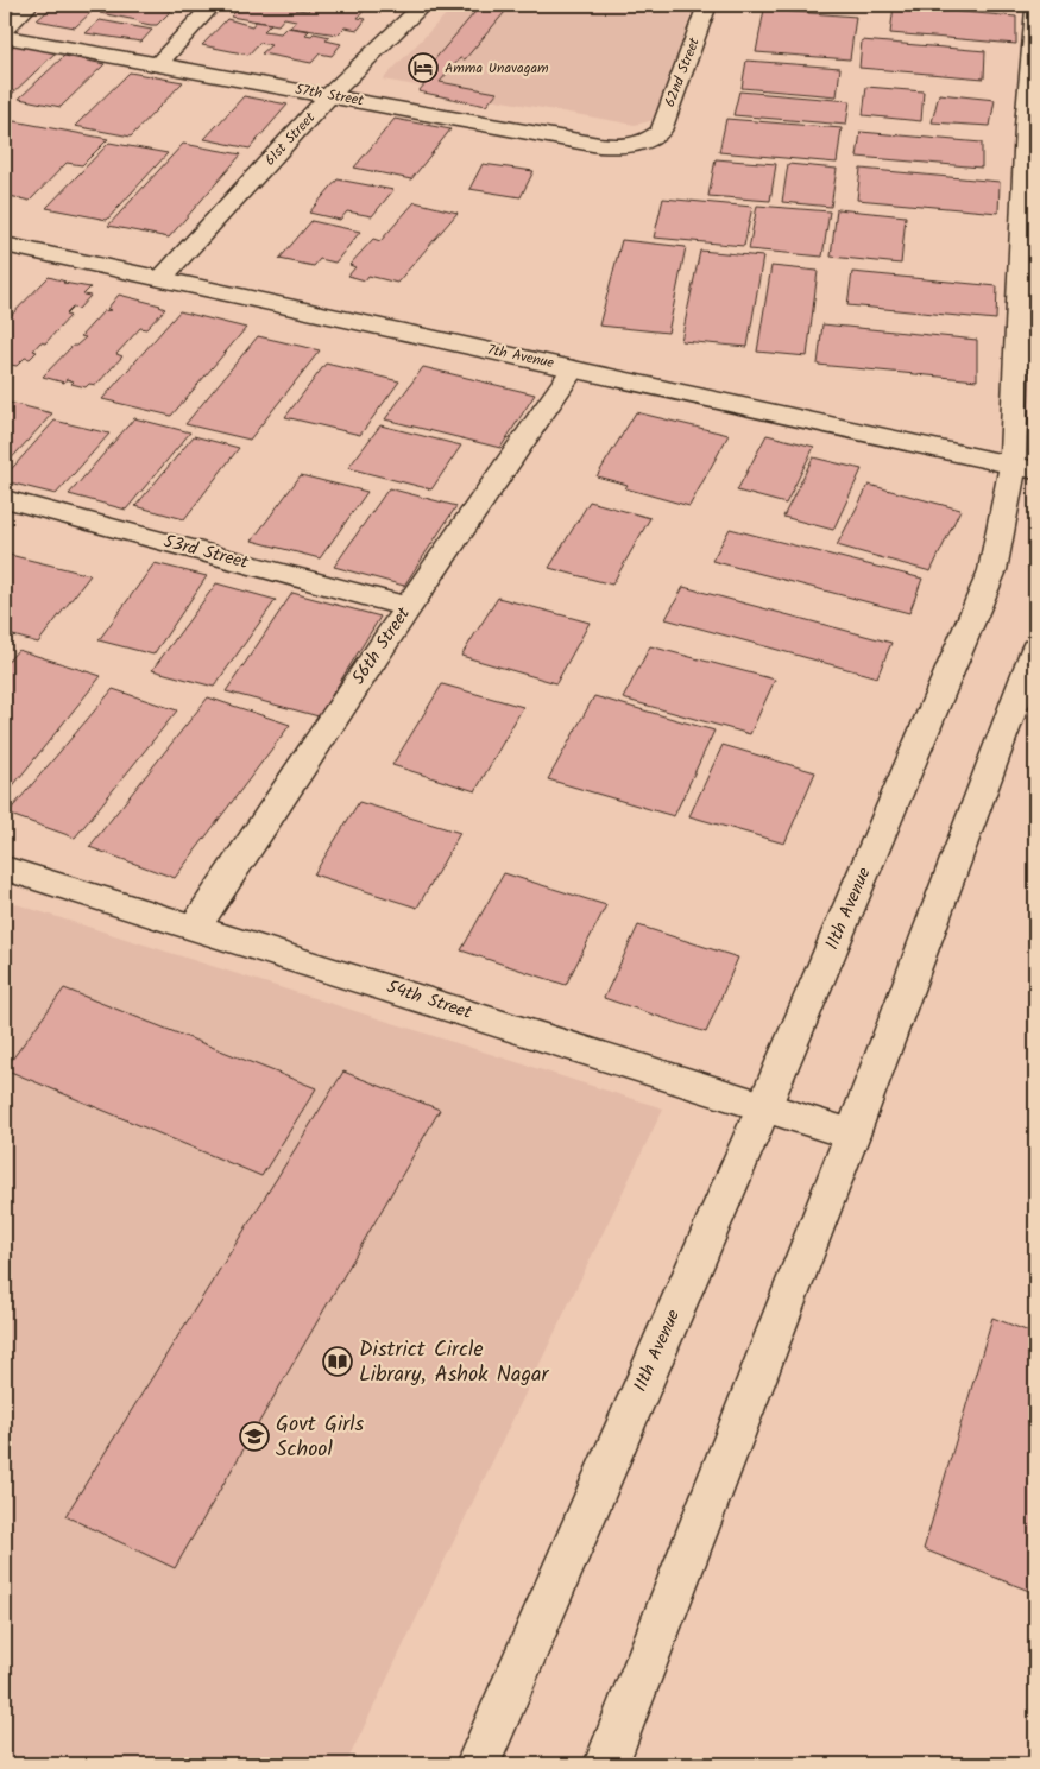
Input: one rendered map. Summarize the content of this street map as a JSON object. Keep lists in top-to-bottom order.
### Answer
{
  "streets": {
    "main road": [
      "62nd Street",
      "57th Street",
      "61st Street",
      "7th Avenue",
      "53rd Street",
      "56th Street",
      "11th Avenue",
      "54th Street"
    ]
  },
  "crossings": [
    ["62nd Street", "57th Street"],
    ["57th Street", "61st Street"],
    ["61st Street", "7th Avenue"],
    ["7th Avenue", "56th Street"],
    ["7th Avenue", "11th Avenue"],
    ["53rd Street", "56th Street"],
    ["56th Street", "54th Street"],
    ["11th Avenue", "54th Street"]
  ],
  "places": {
    "hotel": ["Amma Unavagam"],
    "library": ["District Circle Library, Ashok Nagar"],
    "school or university": ["Govt Girls School"]
  }
}
